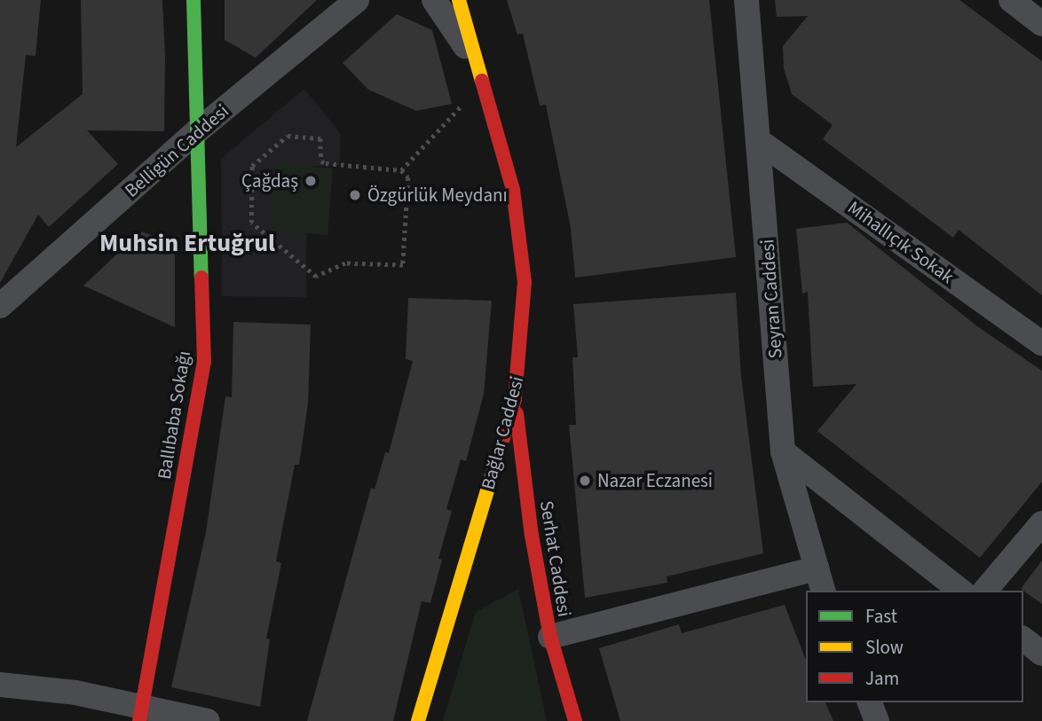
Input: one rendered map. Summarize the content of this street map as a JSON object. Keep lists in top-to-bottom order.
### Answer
{
  "streets": {
    "street": [
      "Belligün Caddesi",
      "Mihallıçık Sokak",
      "Seyran Caddesi",
      "Ballıbaba Sokağı",
      "Bağlar Caddesi",
      "Serhat Caddesi"
    ]
  },
  "crossings": [
    ["Belligün Caddesi", "Ballıbaba Sokağı"],
    ["Mihallıçık Sokak", "Seyran Caddesi"],
    ["Bağlar Caddesi", "Serhat Caddesi"]
  ],
  "districts": ["Muhsin Ertuğrul"],
  "places": ["Çağdaş", "Özgürlük Meydanı", "Nazar Eczanesi"],
  "legend": ["Fast", "Slow", "Jam"]
}
